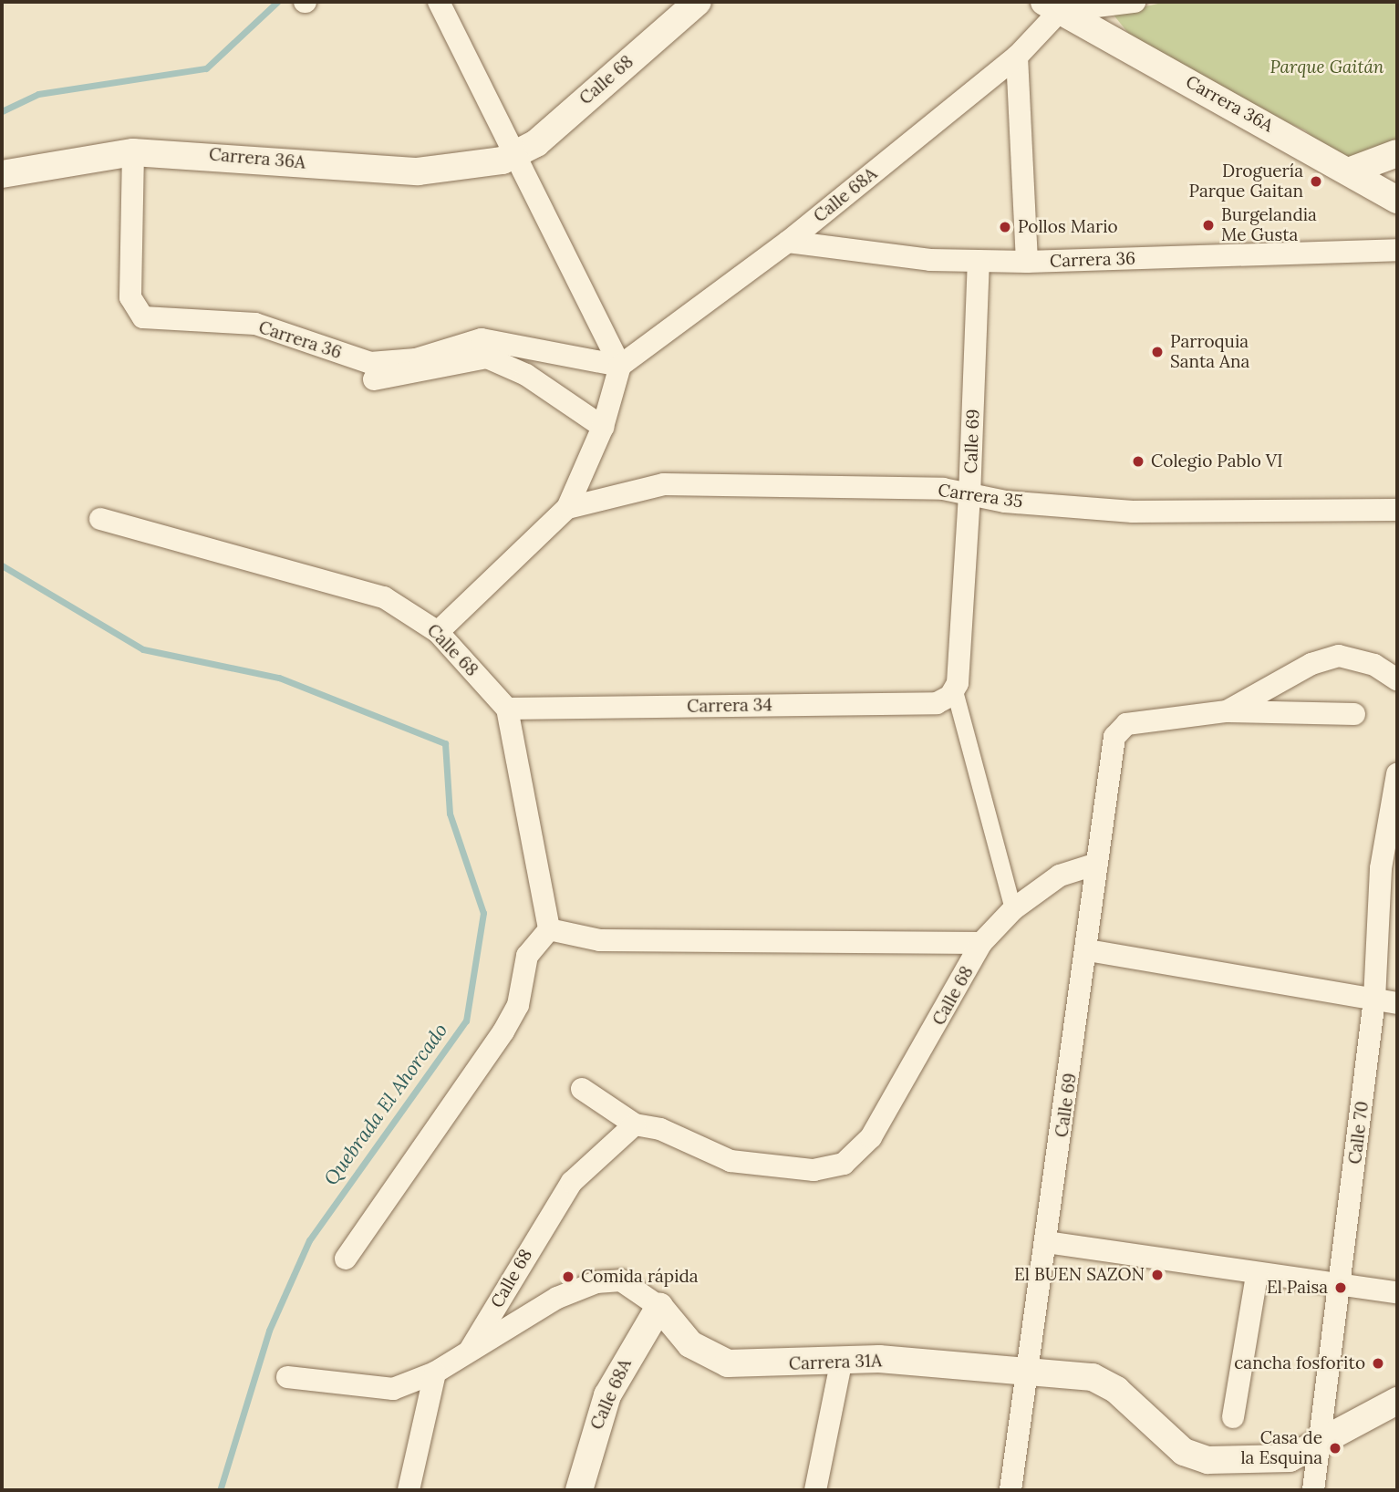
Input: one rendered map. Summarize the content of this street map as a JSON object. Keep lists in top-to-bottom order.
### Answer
{
  "streets": {
    "street": [
      "Calle 68",
      "Carrera 36A",
      "Calle 68A",
      "Carrera 36",
      "Calle 69",
      "Carrera 35",
      "Carrera 34",
      "Calle 70",
      "Carrera 31A"
    ]
  },
  "crossings": [
    ["Calle 68", "Carrera 36A"],
    ["Calle 68", "Calle 69"],
    ["Calle 68", "Carrera 34"],
    ["Calle 68", "Carrera 31A"],
    ["Carrera 36A", "Calle 68A"],
    ["Carrera 36A", "Carrera 36"],
    ["Calle 68A", "Carrera 36"],
    ["Calle 68A", "Carrera 31A"],
    ["Carrera 36", "Calle 69"],
    ["Calle 69", "Carrera 35"],
    ["Calle 69", "Carrera 34"],
    ["Calle 69", "Carrera 31A"],
    ["Calle 70", "Carrera 31A"]
  ],
  "water": ["Quebrada El Ahorcado"],
  "parks": ["Parque Gaitán"],
  "places": [
    "Droguería Parque Gaitan",
    "Burgelandia Me Gusta",
    "Pollos Mario",
    "Parroquia Santa Ana",
    "Colegio Pablo VI",
    "El BUEN SAZON",
    "Comida rápida",
    "El Paisa",
    "cancha fosforito",
    "Casa de la Esquina"
  ]
}
